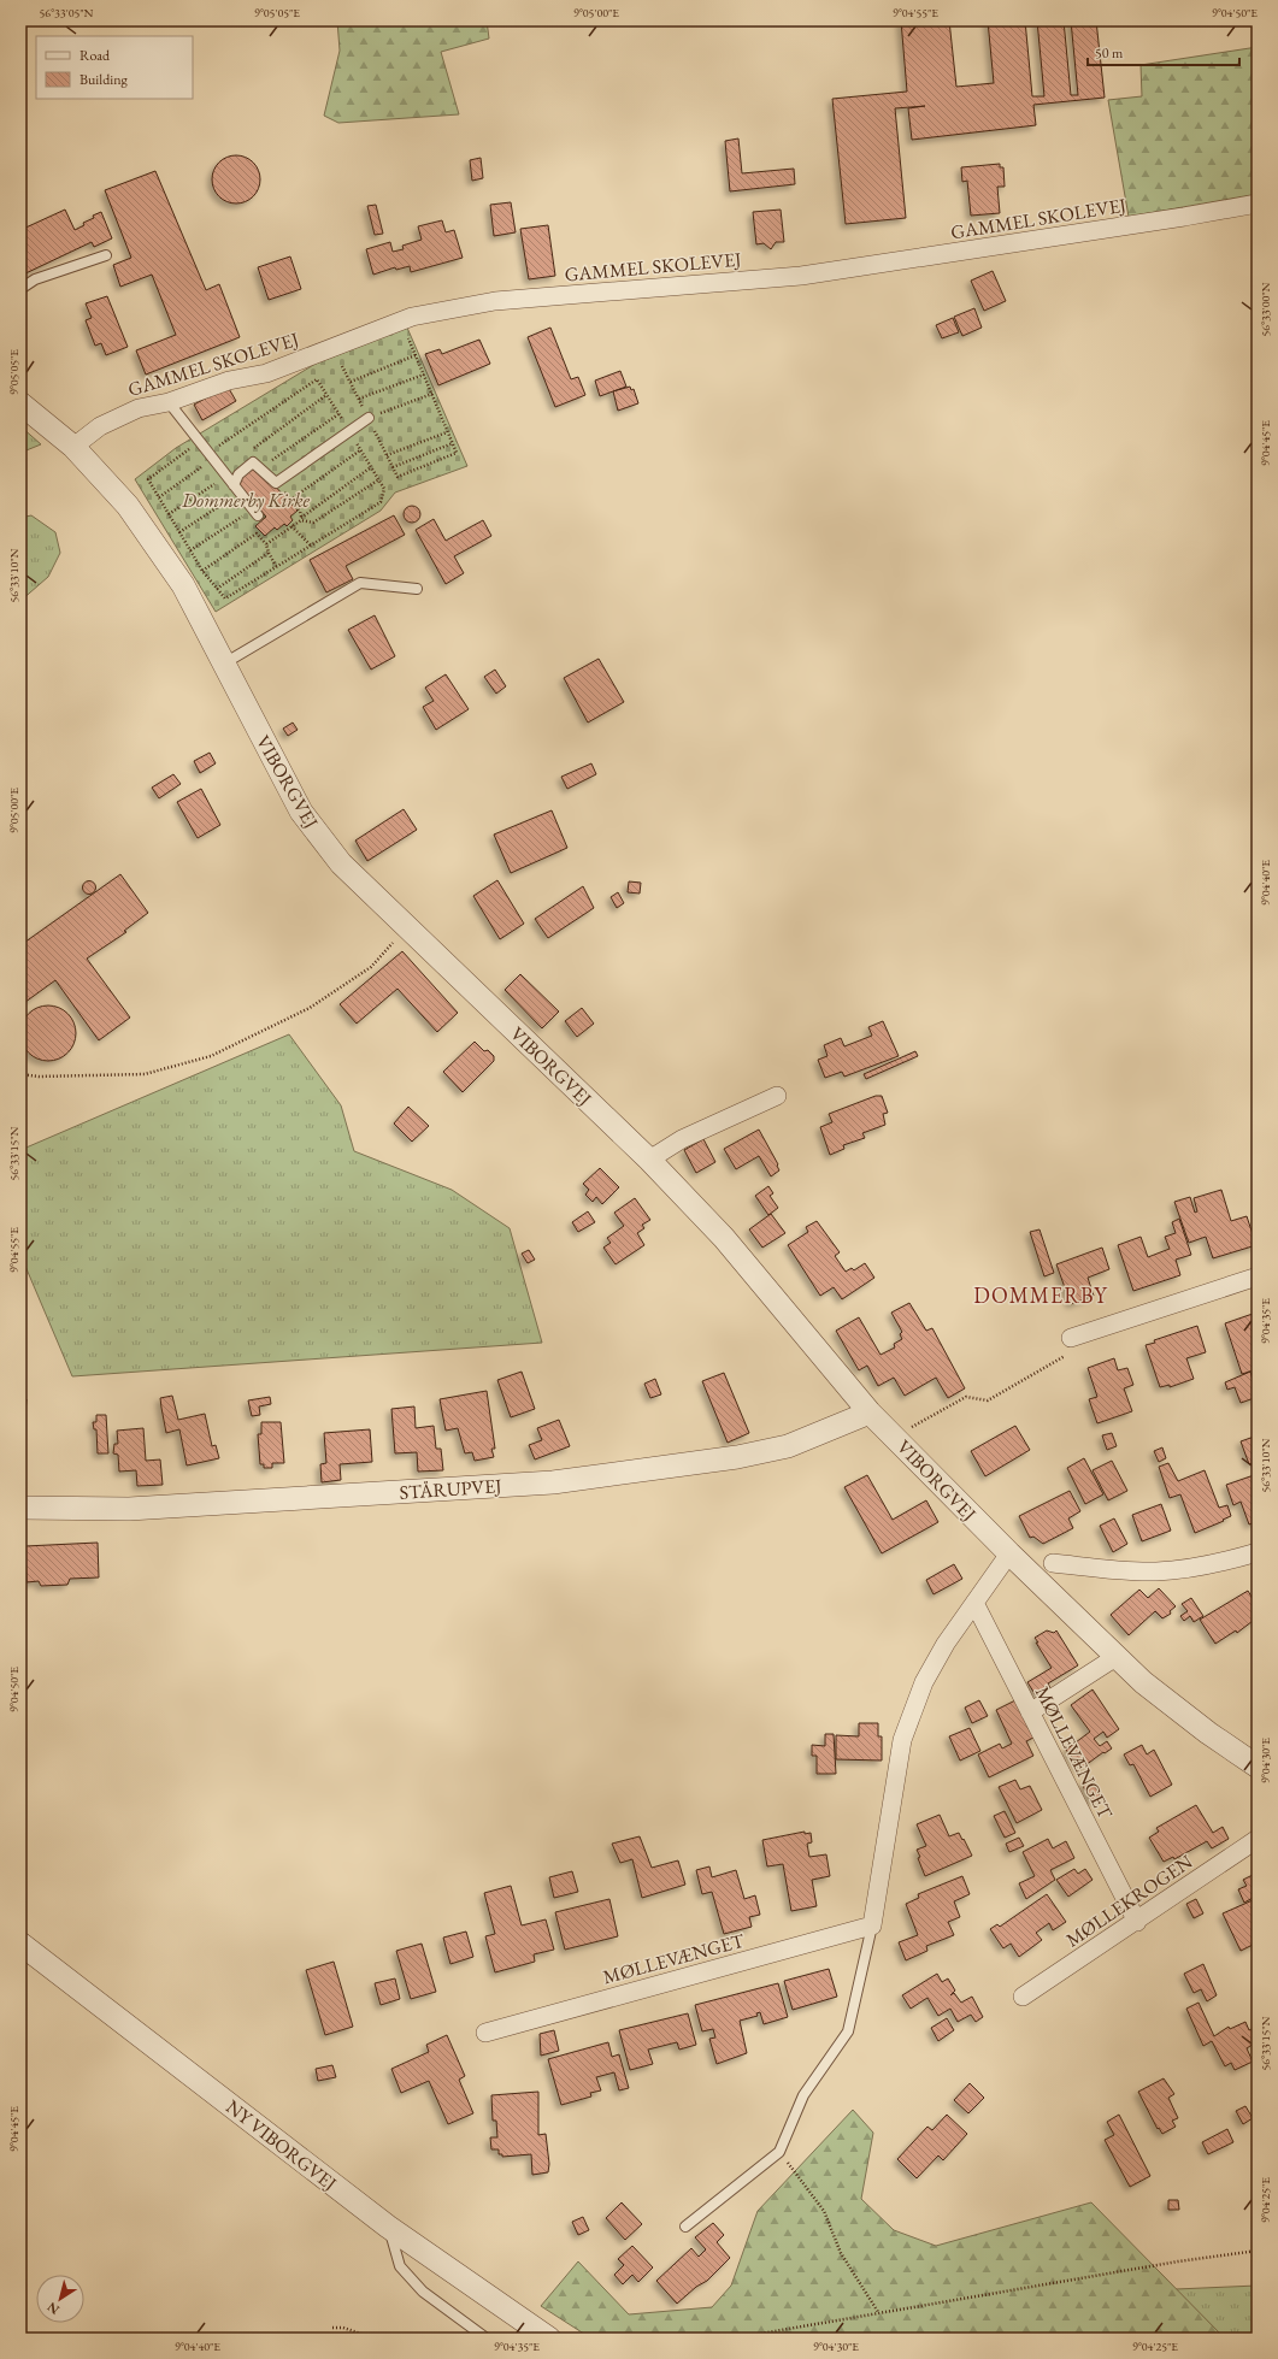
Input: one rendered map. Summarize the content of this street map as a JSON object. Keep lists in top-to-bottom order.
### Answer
{
  "streets": {
    "street": [
      "GAMMEL SKOLEVEJ",
      "VIBORGVEJ",
      "STÅRUPVEJ",
      "MØLLEVÆNGET",
      "MØLLEKROGEN",
      "NY VIBORGVEJ"
    ]
  },
  "crossings": [
    ["GAMMEL SKOLEVEJ", "VIBORGVEJ"],
    ["VIBORGVEJ", "STÅRUPVEJ"],
    ["MØLLEVÆNGET", "MØLLEKROGEN"]
  ],
  "districts": ["DOMMERBY"],
  "parks": ["Dommerby Kirke"],
  "legend": ["Road", "Building"],
  "scale_bar": "50 m",
  "north": "bottom left",
  "coordinates": [
    "56°33'05\"N",
    "9°05'05\"E",
    "9°05'00\"E",
    "9°04'55\"E",
    "9°04'50\"E",
    "56°33'00\"N",
    "9°04'45\"E",
    "56°33'10\"N",
    "9°04'40\"E",
    "56°33'15\"N",
    "9°04'35\"E",
    "9°04'30\"E",
    "9°04'25\"E"
  ]
}
